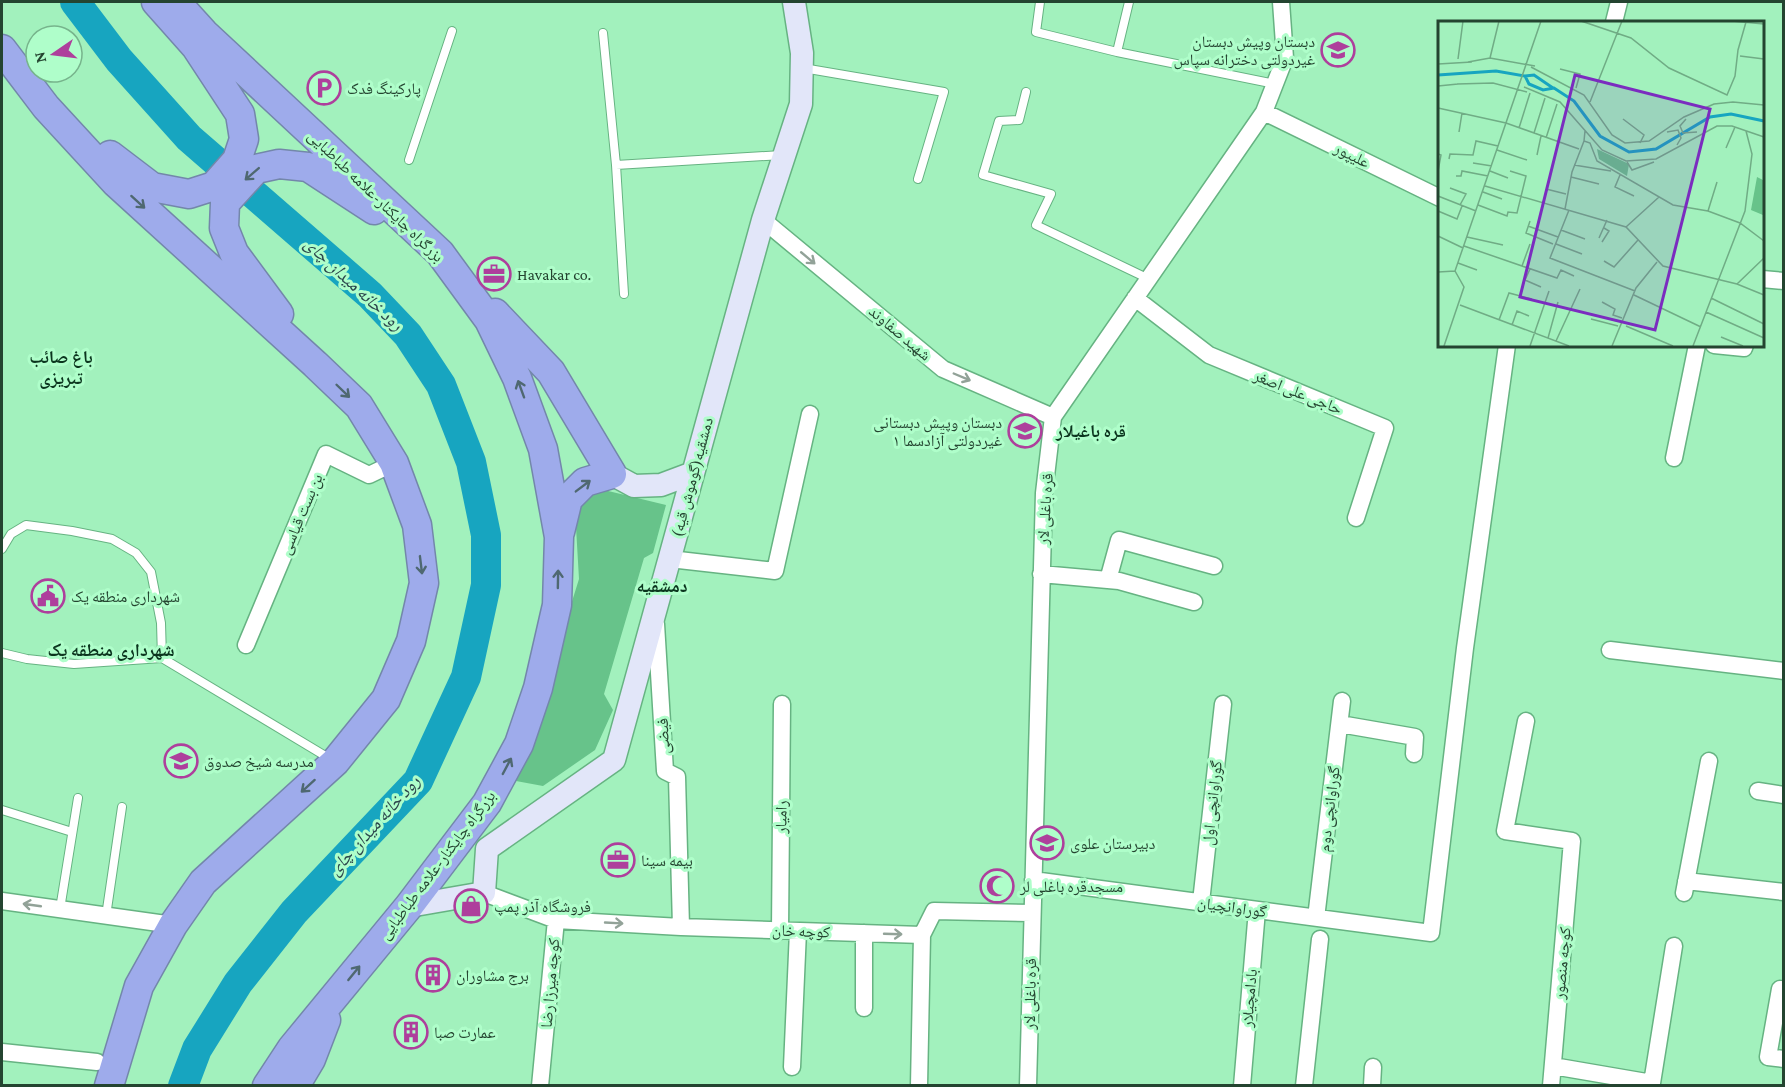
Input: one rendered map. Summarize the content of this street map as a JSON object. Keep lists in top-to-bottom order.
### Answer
{
  "streets": {
    "highway": ["بزرگراه چایکنار-علامه طباطبایی"],
    "main road": ["دمشقیه(گوموش قیه)"],
    "street": [
      "علیپور",
      "شهید صفاوند",
      "حاجی علی اصغر",
      "قره باغلی لار",
      "بن بست قیاسی",
      "فیضی",
      "گوراوانچی اول",
      "گوراوانچی دوم",
      "رامیار",
      "گوراوانچیان",
      "کوچه خان",
      "کوچه منصور",
      "کوچه میرزا رضا",
      "بادامچیلار"
    ]
  },
  "crossings": [
    ["علیپور", "قره باغلی لار"],
    ["شهید صفاوند", "دمشقیه(گوموش قیه)"],
    ["شهید صفاوند", "قره باغلی لار"],
    ["حاجی علی اصغر", "قره باغلی لار"],
    ["دمشقیه(گوموش قیه)", "فیضی"],
    ["دمشقیه(گوموش قیه)", "کوچه میرزا رضا"],
    ["قره باغلی لار", "گوراوانچیان"],
    ["فیضی", "کوچه خان"],
    ["گوراوانچی اول", "گوراوانچیان"],
    ["گوراوانچی دوم", "گوراوانچیان"],
    ["رامیار", "کوچه خان"],
    ["گوراوانچیان", "بادامچیلار"],
    ["کوچه خان", "کوچه میرزا رضا"]
  ],
  "one_way": ["شهید صفاوند", "کوچه خان"],
  "districts": [
    "باغ صائب تبریزی",
    "قره باغیلار",
    "دمشقیه",
    "شهرداری منطقه یک"
  ],
  "water": ["رود خانه میدان چای"],
  "places": {
    "school or university": [
      "دبستان وپیش دبستان غیردولتی دخترانه سپاس",
      "دبستان وپیش دبستانی غیردولتی آزادسما ۱",
      "مدرسه شیخ صدوق",
      "دبیرستان علوی"
    ],
    "parking": ["پارکینگ فدک"],
    "office": ["Havakar co.", "بیمه سینا"],
    "public building": ["شهرداری منطقه یک"],
    "mosque": ["مسجدقره باغلی لر"],
    "shop": ["فروشگاه آذر پمپ"],
    "building": ["برج مشاوران", "عمارت صبا"]
  },
  "north": "left"
}
